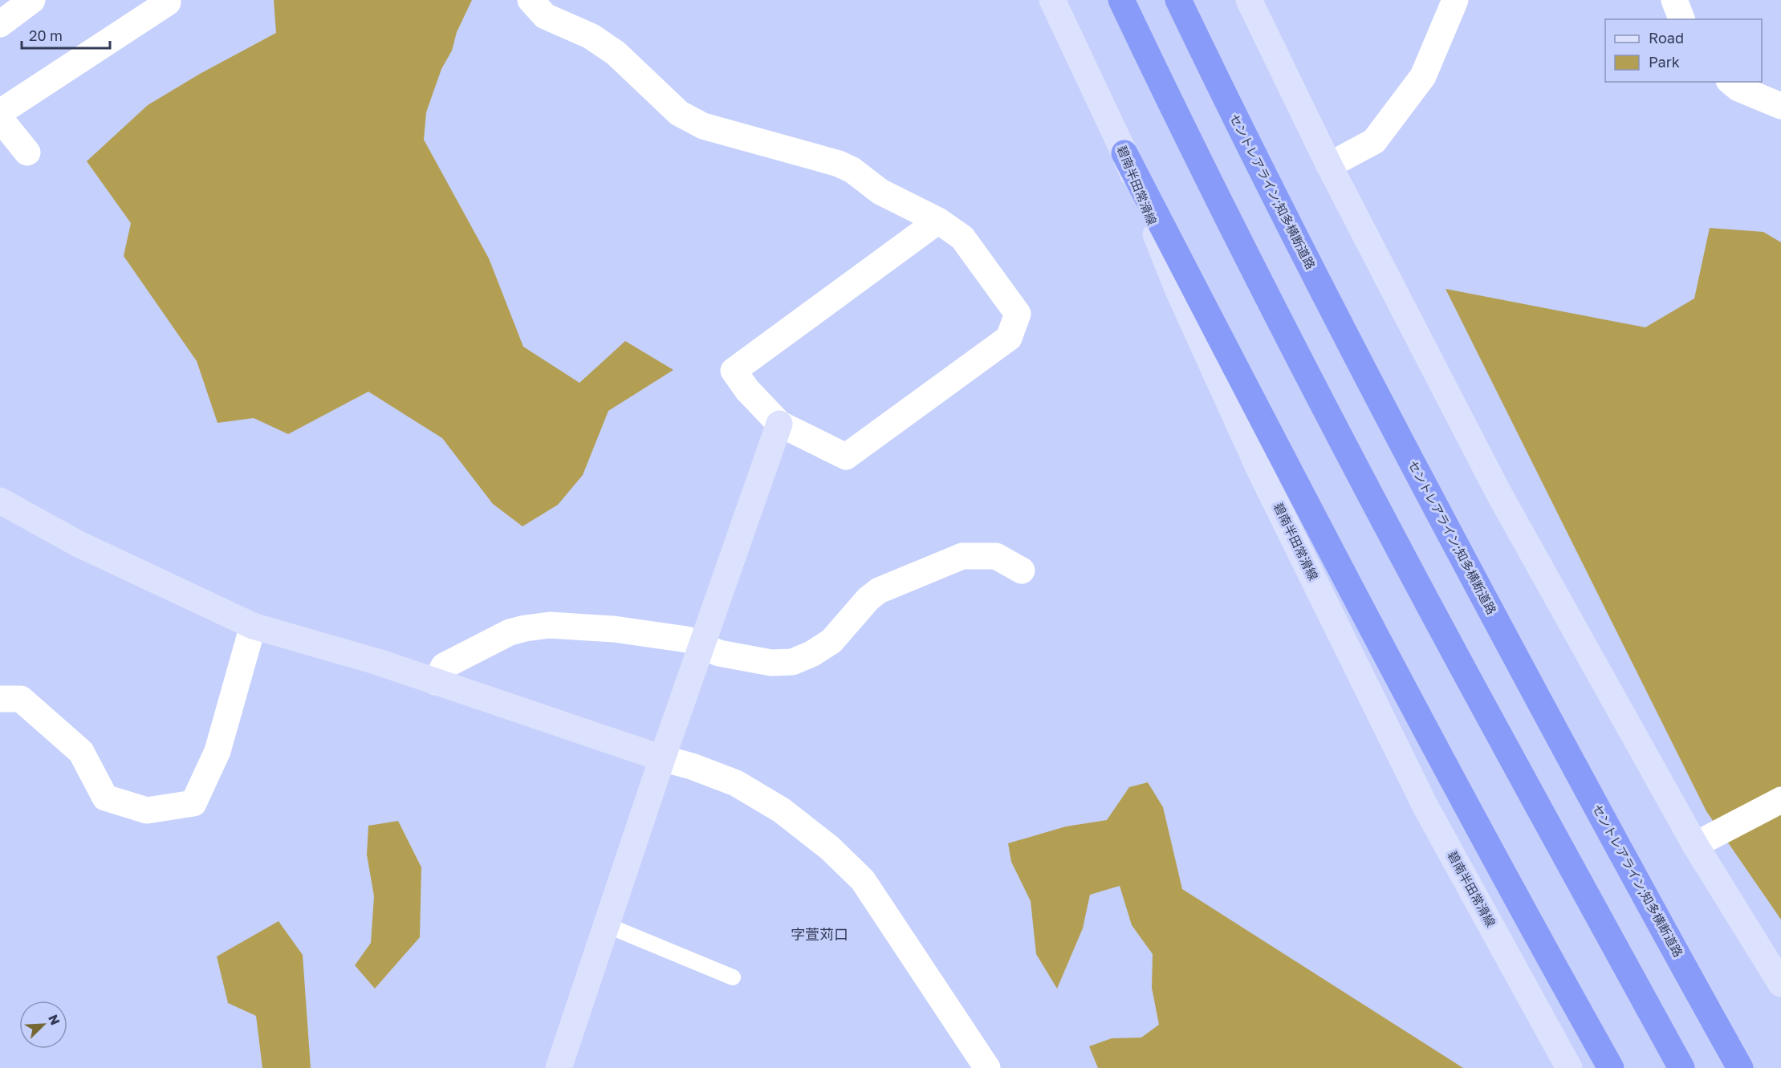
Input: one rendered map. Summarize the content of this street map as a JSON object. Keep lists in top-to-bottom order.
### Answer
{
  "streets": {
    "highway": ["セントレアライン;知多横断道路"],
    "main road": ["碧南半田常滑線"]
  },
  "districts": ["字萱苅口"],
  "legend": ["Road", "Park"],
  "scale_bar": "20 m",
  "north": "top right"
}
